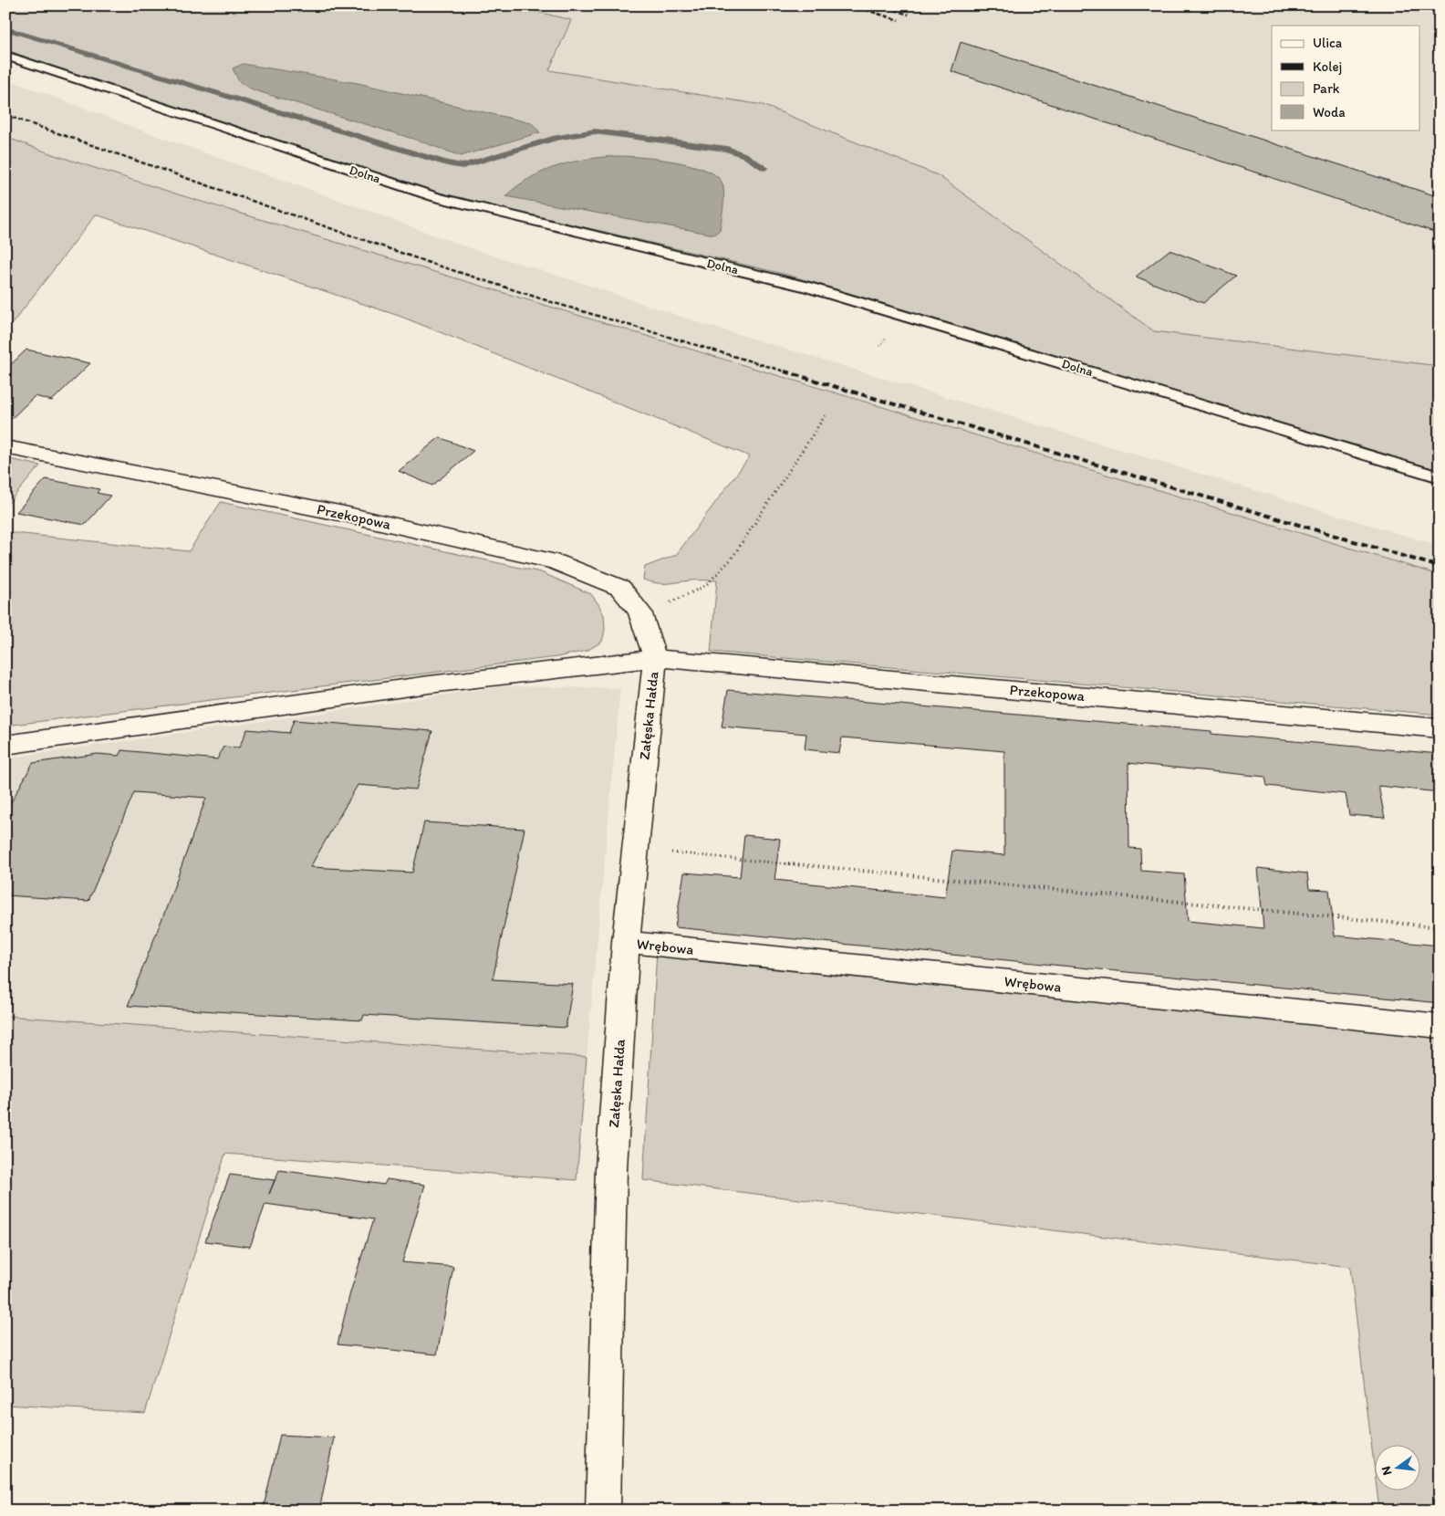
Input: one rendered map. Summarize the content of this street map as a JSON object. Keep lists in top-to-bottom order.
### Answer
{
  "streets": {
    "street": ["Przekopowa", "Załęska Hałda", "Wrębowa"],
    "lane": ["Dolna"]
  },
  "crossings": [
    ["Przekopowa", "Załęska Hałda"],
    ["Załęska Hałda", "Wrębowa"]
  ],
  "legend": [
    "Ulica",
    "Kolej",
    "Park",
    "Woda"
  ],
  "north": "left"
}
